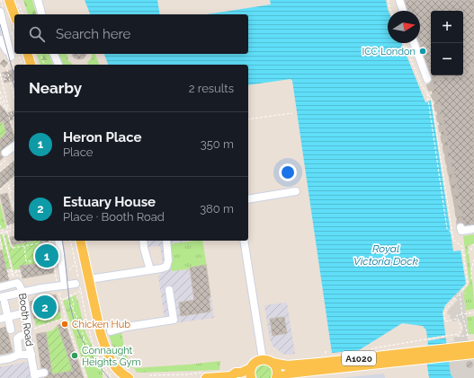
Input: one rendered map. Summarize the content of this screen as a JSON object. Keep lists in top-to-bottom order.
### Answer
{
  "streets": {
    "main road": ["A1020"],
    "street": ["Booth Road"]
  },
  "water": ["Royal Victoria Dock"],
  "places": ["ICC London", "Chicken Hub", "Connaught Heights Gym"],
  "north": "right",
  "page": {
    "map_buttons": ["+", "−"],
    "search": "Search here",
    "heading": ["Nearby", "2 results"],
    "list": [
      {
        "mark": "1",
        "name": "Heron Place",
        "note": "Place",
        "value": "350 m"
      },
      {
        "mark": "2",
        "name": "Estuary House",
        "note": "Place · Booth Road",
        "value": "380 m"
      }
    ],
    "pins": ["1", "2"]
  }
}
